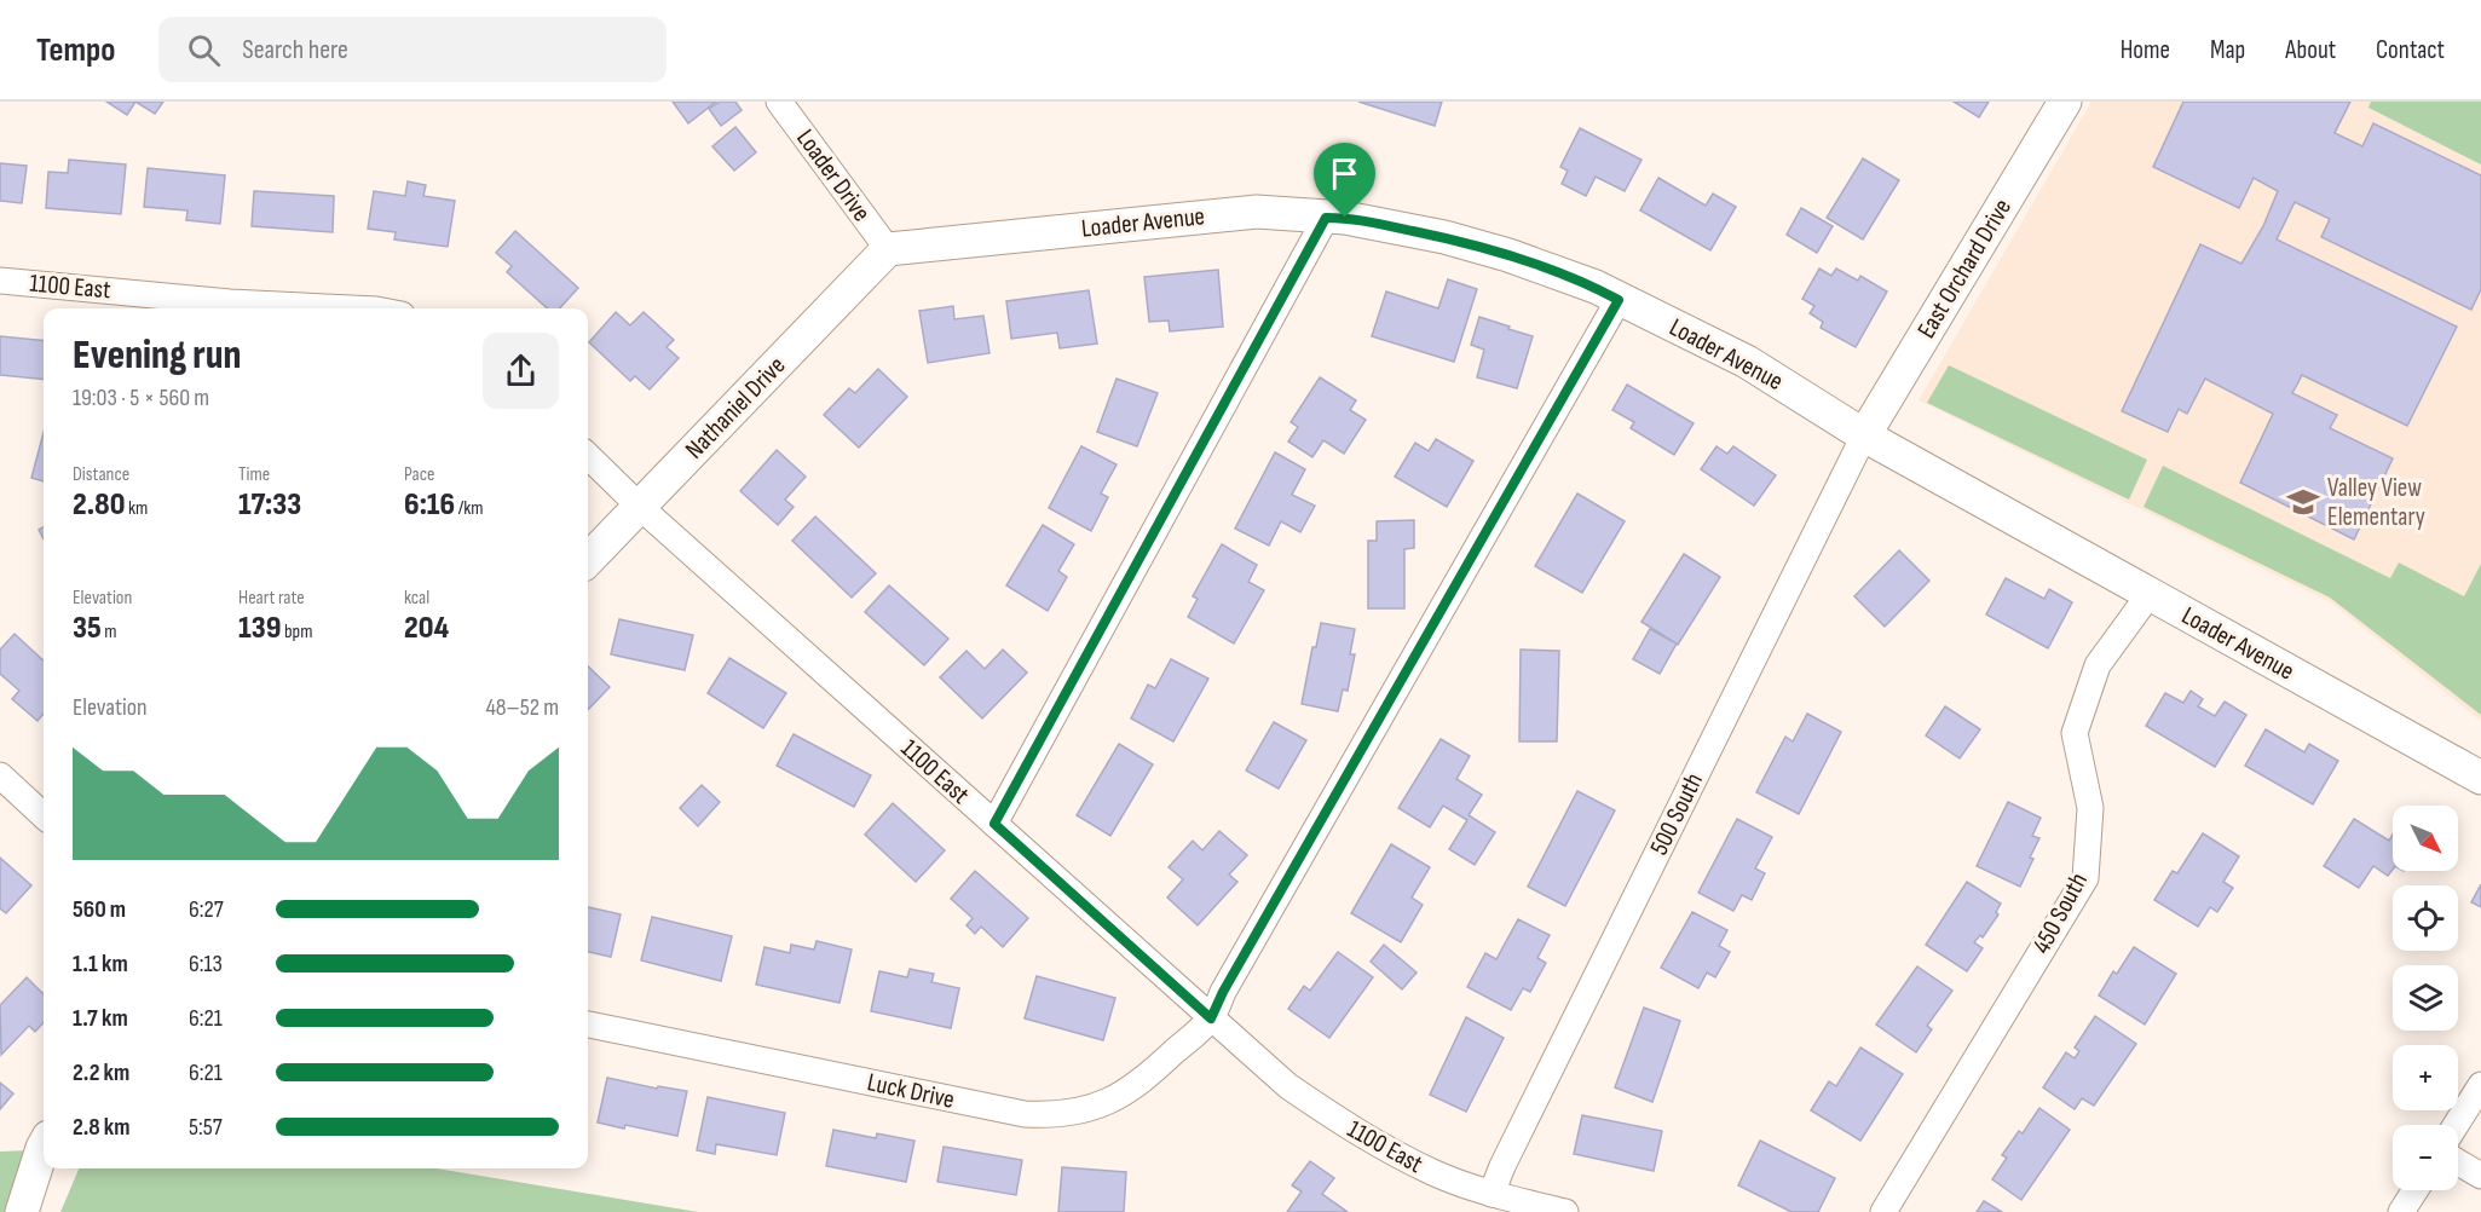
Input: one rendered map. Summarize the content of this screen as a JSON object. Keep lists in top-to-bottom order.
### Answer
{
  "streets": {
    "street": [
      "Loader Drive",
      "Loader Avenue",
      "East Orchard Drive",
      "1100 East",
      "Nathaniel Drive",
      "500 South",
      "450 South",
      "Luck Drive"
    ]
  },
  "crossings": [
    ["Loader Drive", "Loader Avenue"],
    ["Loader Drive", "Nathaniel Drive"],
    ["Loader Avenue", "East Orchard Drive"],
    ["Loader Avenue", "Nathaniel Drive"],
    ["Loader Avenue", "500 South"],
    ["Loader Avenue", "450 South"],
    ["East Orchard Drive", "500 South"],
    ["1100 East", "Nathaniel Drive"],
    ["1100 East", "500 South"],
    ["1100 East", "Luck Drive"]
  ],
  "places": {
    "school or university": ["Valley View Elementary"]
  },
  "north": "bottom right",
  "page": {
    "header": "Tempo",
    "search": "Search here",
    "nav": [
      "Home",
      "Map",
      "About",
      "Contact"
    ],
    "heading": ["Evening run", "19:03 · 5 × 560 m"],
    "stats": [
      ["Distance", "2.80 km"],
      ["Time", "17:33"],
      ["Pace", "6:16 /km"],
      ["Elevation", "35 m"],
      ["Heart rate", "139 bpm"],
      ["kcal", "204"]
    ],
    "chart": ["Elevation", "48–52 m"],
    "map_buttons": ["+", "−"],
    "list": [
      {
        "name": "560 m",
        "note": "6:27"
      },
      {
        "name": "1.1 km",
        "note": "6:13"
      },
      {
        "name": "1.7 km",
        "note": "6:21"
      },
      {
        "name": "2.2 km",
        "note": "6:21"
      },
      {
        "name": "2.8 km",
        "note": "5:57"
      }
    ]
  }
}
